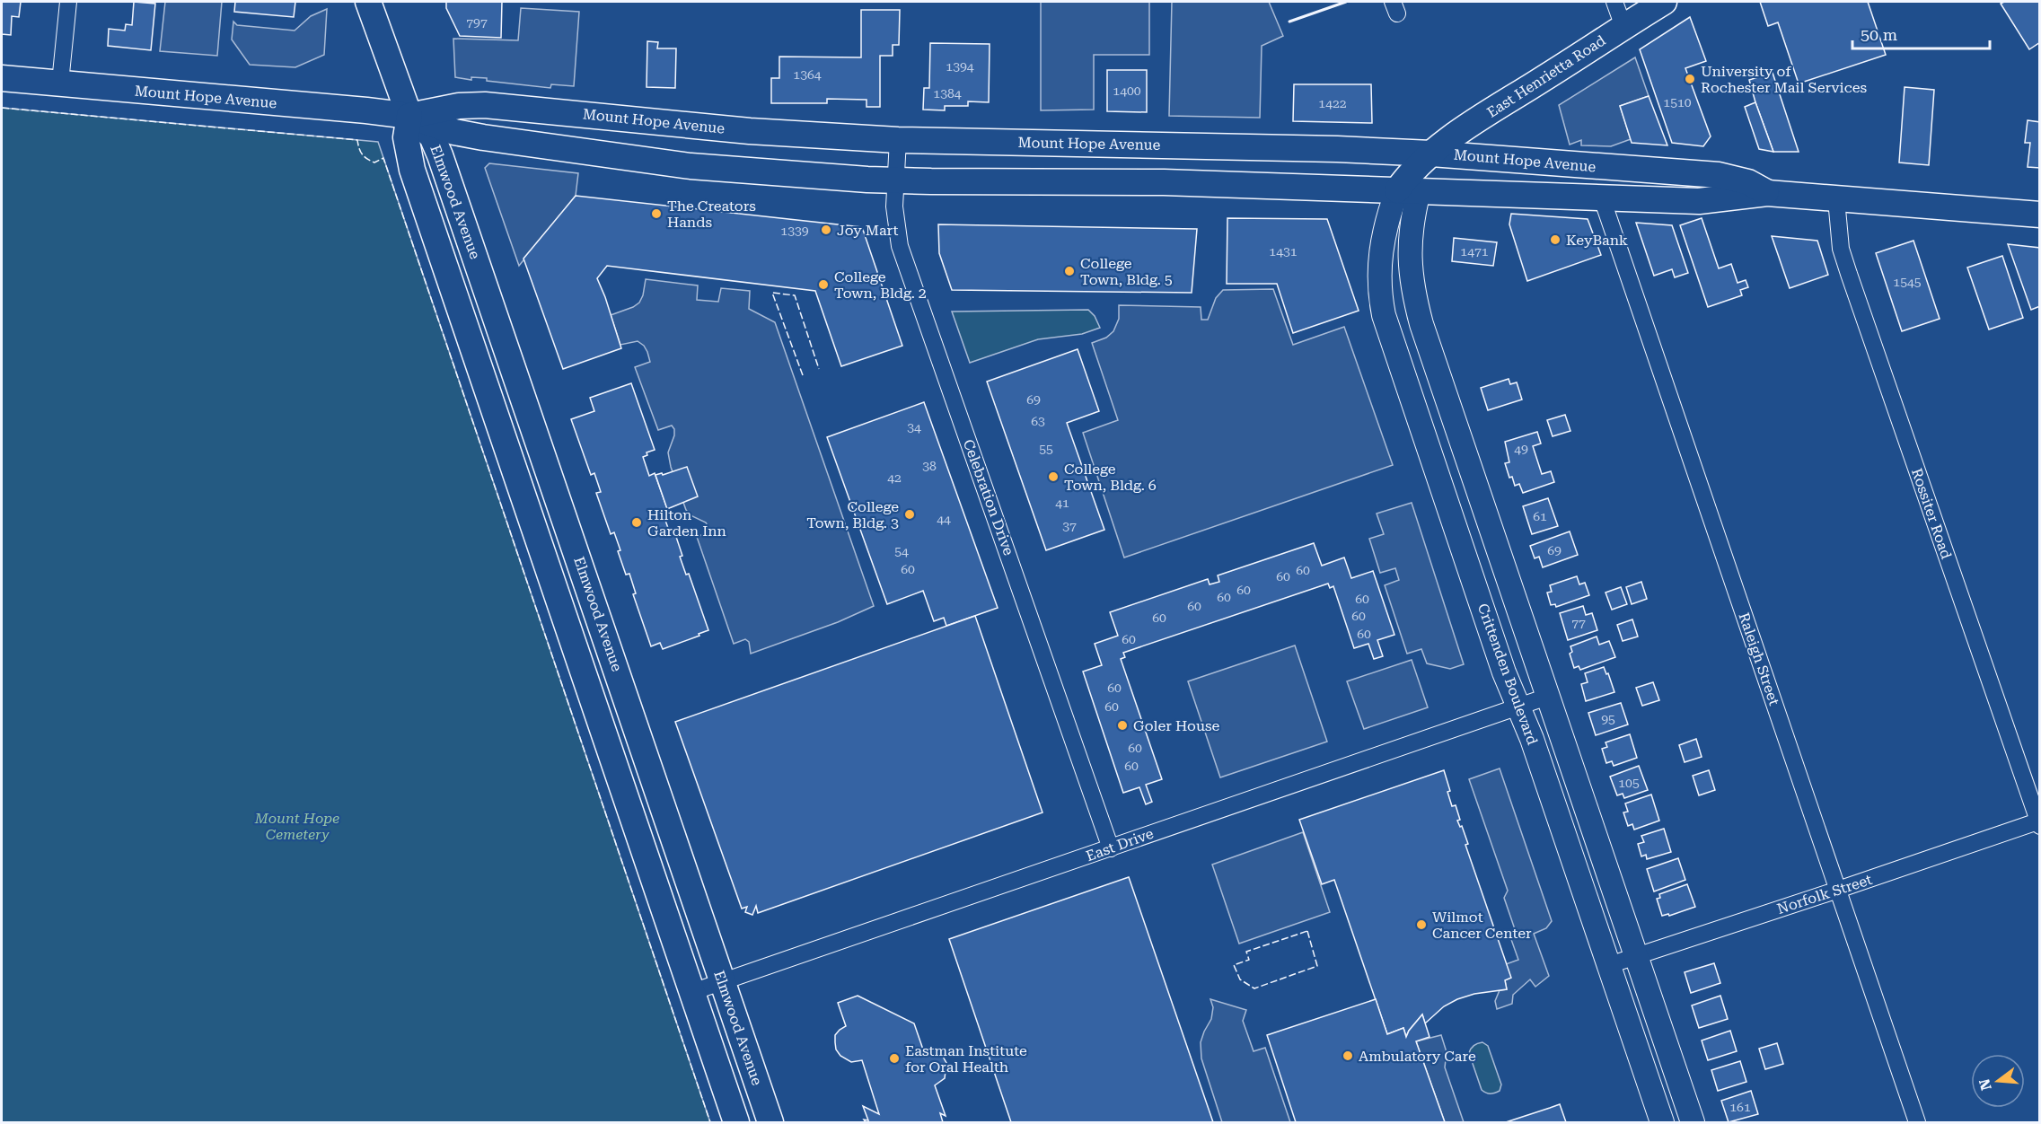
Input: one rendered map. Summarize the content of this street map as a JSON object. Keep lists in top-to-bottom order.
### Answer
{
  "streets": {
    "main road": ["East Henrietta Road", "Mount Hope Avenue", "Elmwood Avenue"],
    "street": [
      "Celebration Drive",
      "Rossiter Road",
      "Raleigh Street",
      "Crittenden Boulevard",
      "East Drive",
      "Norfolk Street"
    ]
  },
  "crossings": [
    ["East Henrietta Road", "Mount Hope Avenue"],
    ["Mount Hope Avenue", "Elmwood Avenue"],
    ["Mount Hope Avenue", "Celebration Drive"],
    ["Mount Hope Avenue", "Rossiter Road"],
    ["Mount Hope Avenue", "Raleigh Street"],
    ["Mount Hope Avenue", "Crittenden Boulevard"],
    ["Elmwood Avenue", "East Drive"],
    ["Celebration Drive", "East Drive"],
    ["Rossiter Road", "Norfolk Street"],
    ["Raleigh Street", "Norfolk Street"],
    ["Crittenden Boulevard", "East Drive"],
    ["Crittenden Boulevard", "Norfolk Street"]
  ],
  "parks": ["Mount Hope Cemetery"],
  "places": [
    "University of Rochester Mail Services",
    "The Creators Hands",
    "Joy Mart",
    "KeyBank",
    "College Town, Bldg. 5",
    "College Town, Bldg. 2",
    "College Town, Bldg. 6",
    "College Town, Bldg. 3",
    "Hilton Garden Inn",
    "Goler House",
    "Wilmot Cancer Center",
    "Ambulatory Care",
    "Eastman Institute for Oral Health"
  ],
  "house_numbers": [
    "797",
    "1394",
    "1364",
    "1400",
    "1384",
    "1510",
    "1422",
    "1339",
    "1431",
    "1471",
    "1545",
    "69",
    "63",
    "34",
    "55",
    "49",
    "38",
    "42",
    "41",
    "61",
    "44",
    "37",
    "69",
    "54",
    "60",
    "60",
    "60",
    "60",
    "60",
    "60",
    "60",
    "60",
    "60",
    "77",
    "60",
    "60",
    "60",
    "60",
    "95",
    "60",
    "60",
    "105",
    "161"
  ],
  "scale_bar": "50 m",
  "north": "left"
}
